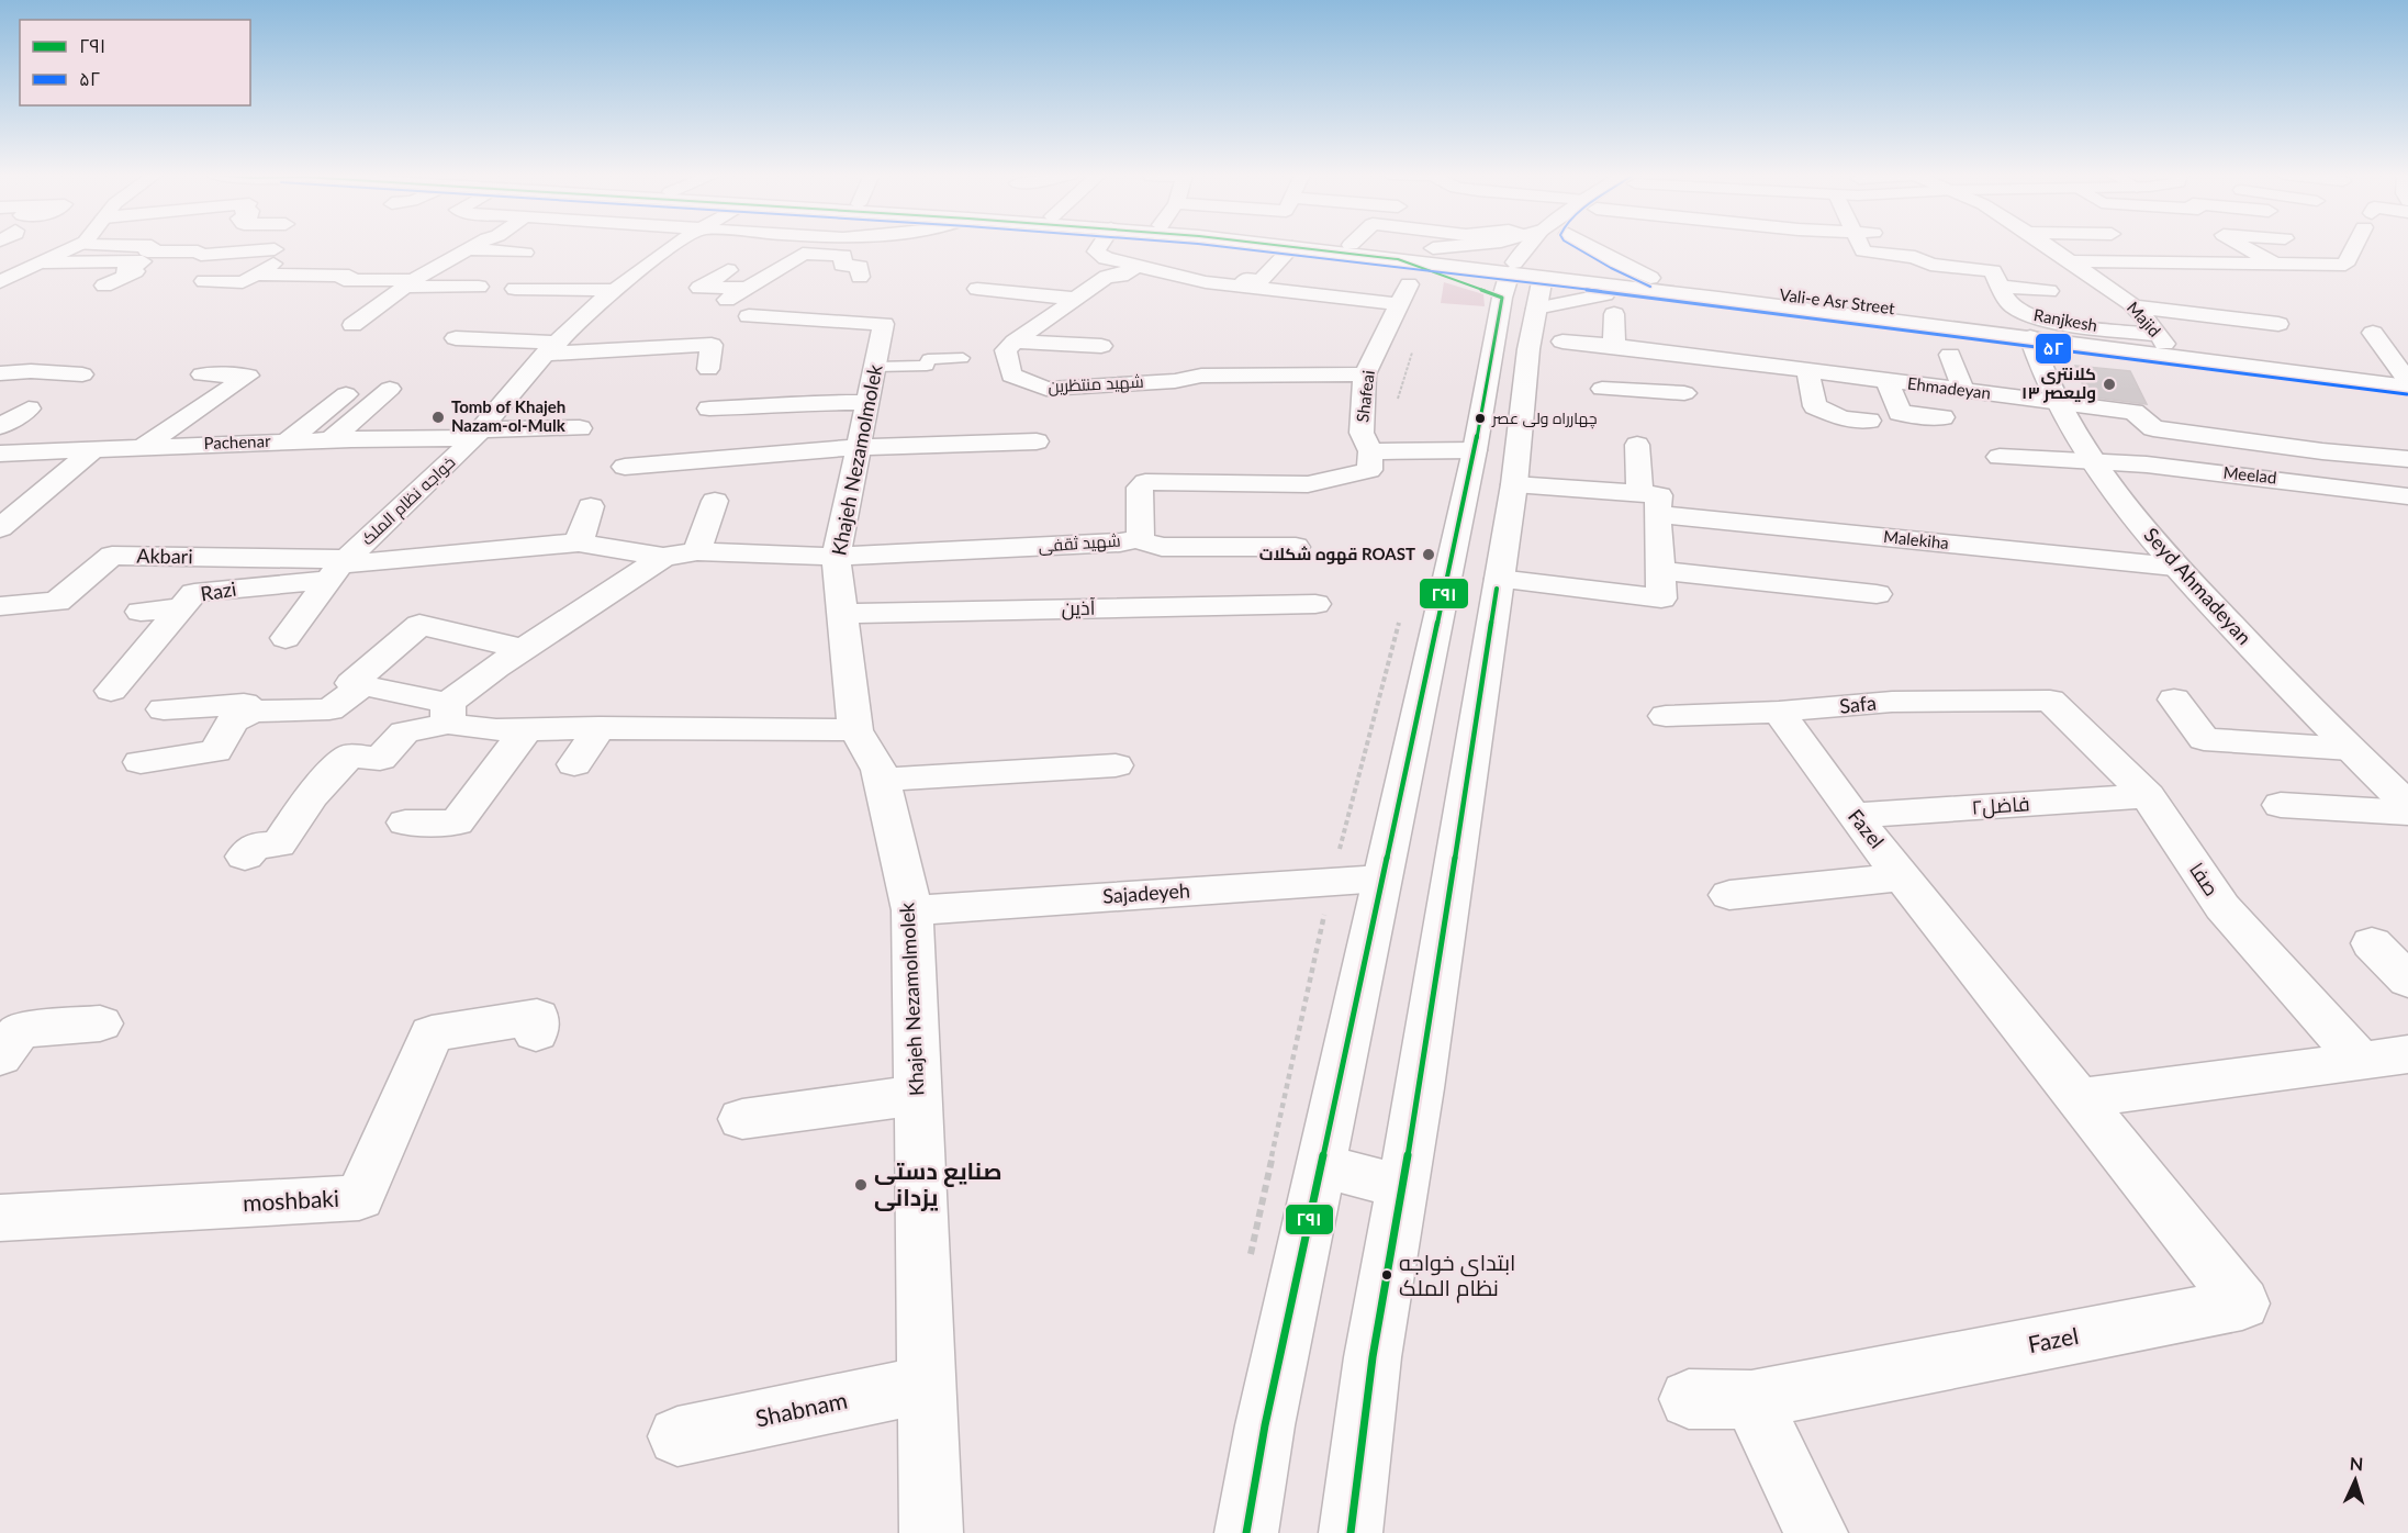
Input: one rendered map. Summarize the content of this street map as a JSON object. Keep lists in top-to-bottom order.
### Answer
{
  "streets": {
    "street": [
      "Vali-e Asr Street",
      "Majid",
      "Ranjkesh",
      "شهید منتظرین",
      "Ehmadeyan",
      "Shafeai",
      "Pachenar",
      "Khajeh Nezamolmolek",
      "Meelad",
      "خواجه نظام الملک",
      "Malekiha",
      "شهید ثقفی",
      "Akbari",
      "Seyd Ahmadeyan",
      "Razi",
      "آذین",
      "Safa",
      "فاضل۲",
      "Fazel",
      "صفا",
      "Sajadeyeh",
      "moshbaki",
      "Shabnam"
    ]
  },
  "crossings": [
    ["Vali-e Asr Street", "Majid"],
    ["Vali-e Asr Street", "Ranjkesh"],
    ["Vali-e Asr Street", "Seyd Ahmadeyan"],
    ["Majid", "Ranjkesh"],
    ["شهید منتظرین", "Shafeai"],
    ["Ehmadeyan", "Seyd Ahmadeyan"],
    ["Shafeai", "شهید ثقفی"],
    ["Pachenar", "خواجه نظام الملک"],
    ["Khajeh Nezamolmolek", "خواجه نظام الملک"],
    ["Khajeh Nezamolmolek", "شهید ثقفی"],
    ["Khajeh Nezamolmolek", "آذین"],
    ["Khajeh Nezamolmolek", "Sajadeyeh"],
    ["Khajeh Nezamolmolek", "Shabnam"],
    ["Meelad", "Seyd Ahmadeyan"],
    ["خواجه نظام الملک", "شهید ثقفی"],
    ["خواجه نظام الملک", "Akbari"],
    ["خواجه نظام الملک", "Razi"],
    ["Malekiha", "Seyd Ahmadeyan"],
    ["Akbari", "Razi"],
    ["Safa", "فاضل۲"],
    ["Safa", "Fazel"],
    ["Safa", "صفا"],
    ["فاضل۲", "Fazel"],
    ["فاضل۲", "صفا"]
  ],
  "places": [
    "کلانتری ۱۳ ولیعصر",
    "Tomb of Khajeh Nazam-ol-Mulk",
    "چهارراه ولی عصر",
    "قهوه شکلات ROAST",
    "صنایع دستی یزدانی",
    "ابتدای خواجه نظام الملک"
  ],
  "lines": ["transit line ۲۹۱", "transit line ۵۲"],
  "legend": ["۲۹۱", "۵۲"],
  "north": "top"
}
